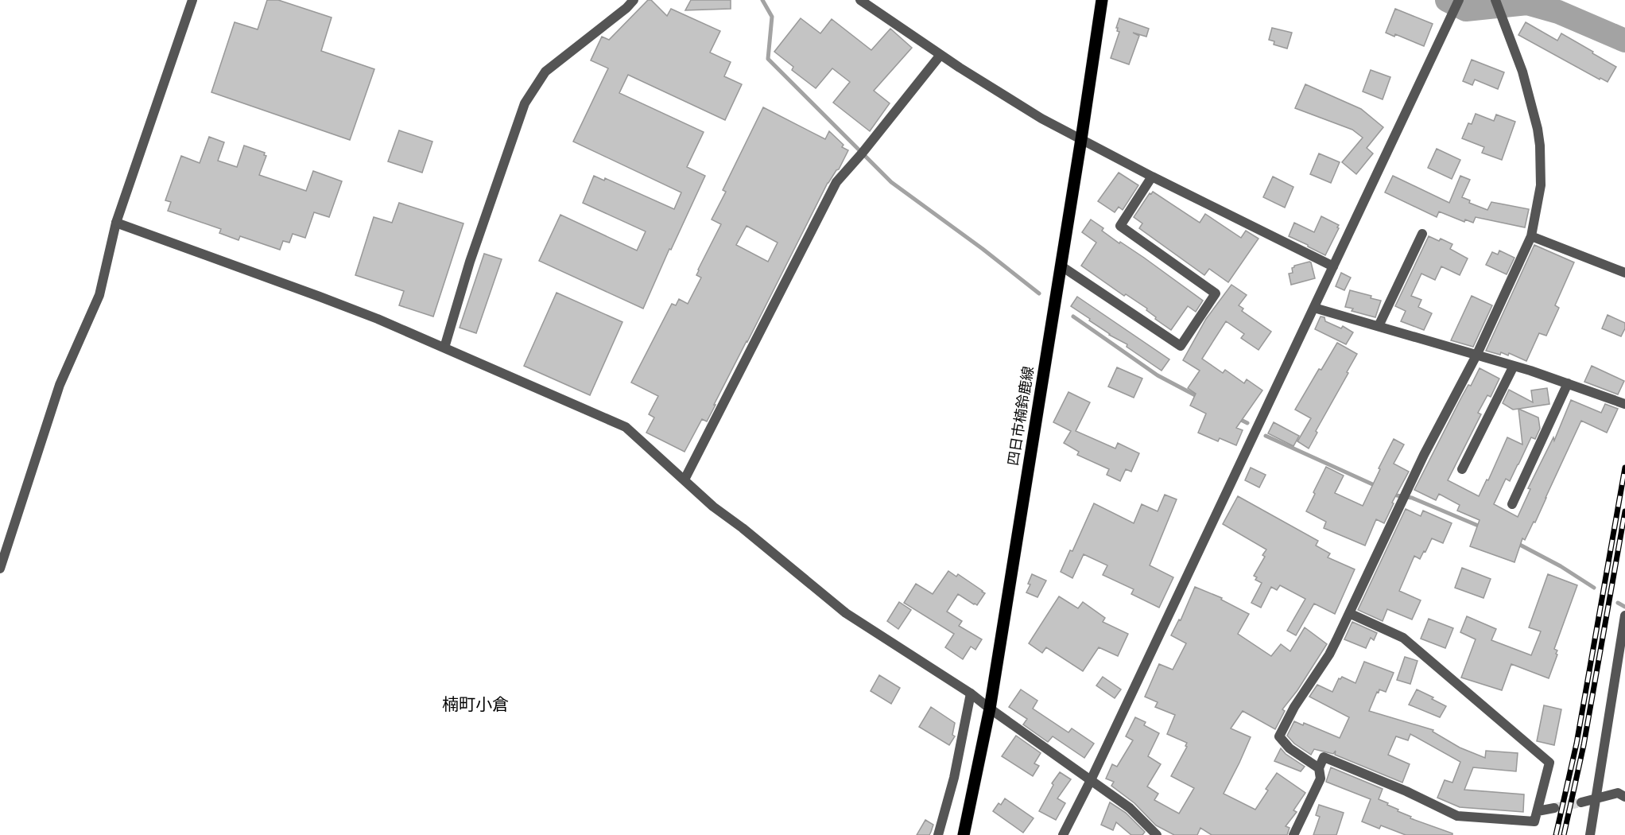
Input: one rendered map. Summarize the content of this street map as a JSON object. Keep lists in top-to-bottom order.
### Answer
{
  "streets": {
    "main road": ["四日市楠鈴鹿線"]
  },
  "districts": ["楠町小倉"]
}
